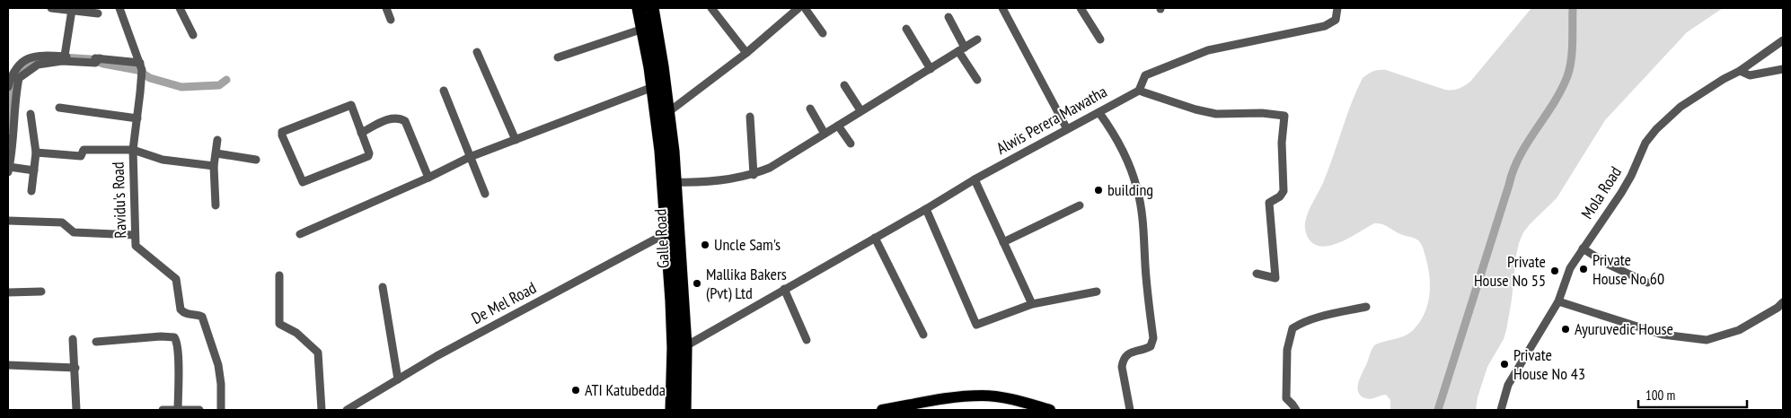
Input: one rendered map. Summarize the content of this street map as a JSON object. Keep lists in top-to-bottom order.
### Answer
{
  "streets": {
    "highway": ["Galle Road"],
    "street": [
      "Alwis Perera Mawatha",
      "Mola Road",
      "Ravidu's Road",
      "De Mel Road"
    ]
  },
  "crossings": [
    ["Alwis Perera Mawatha", "Galle Road"],
    ["Galle Road", "De Mel Road"]
  ],
  "places": [
    "building",
    "Uncle Sam's",
    "Private House No 60",
    "Private House No 55",
    "Mallika Bakers (Pvt) Ltd",
    "Ayuruvedic House",
    "Private House No 43",
    "ATI Katubedda"
  ],
  "scale_bar": "100 m"
}
